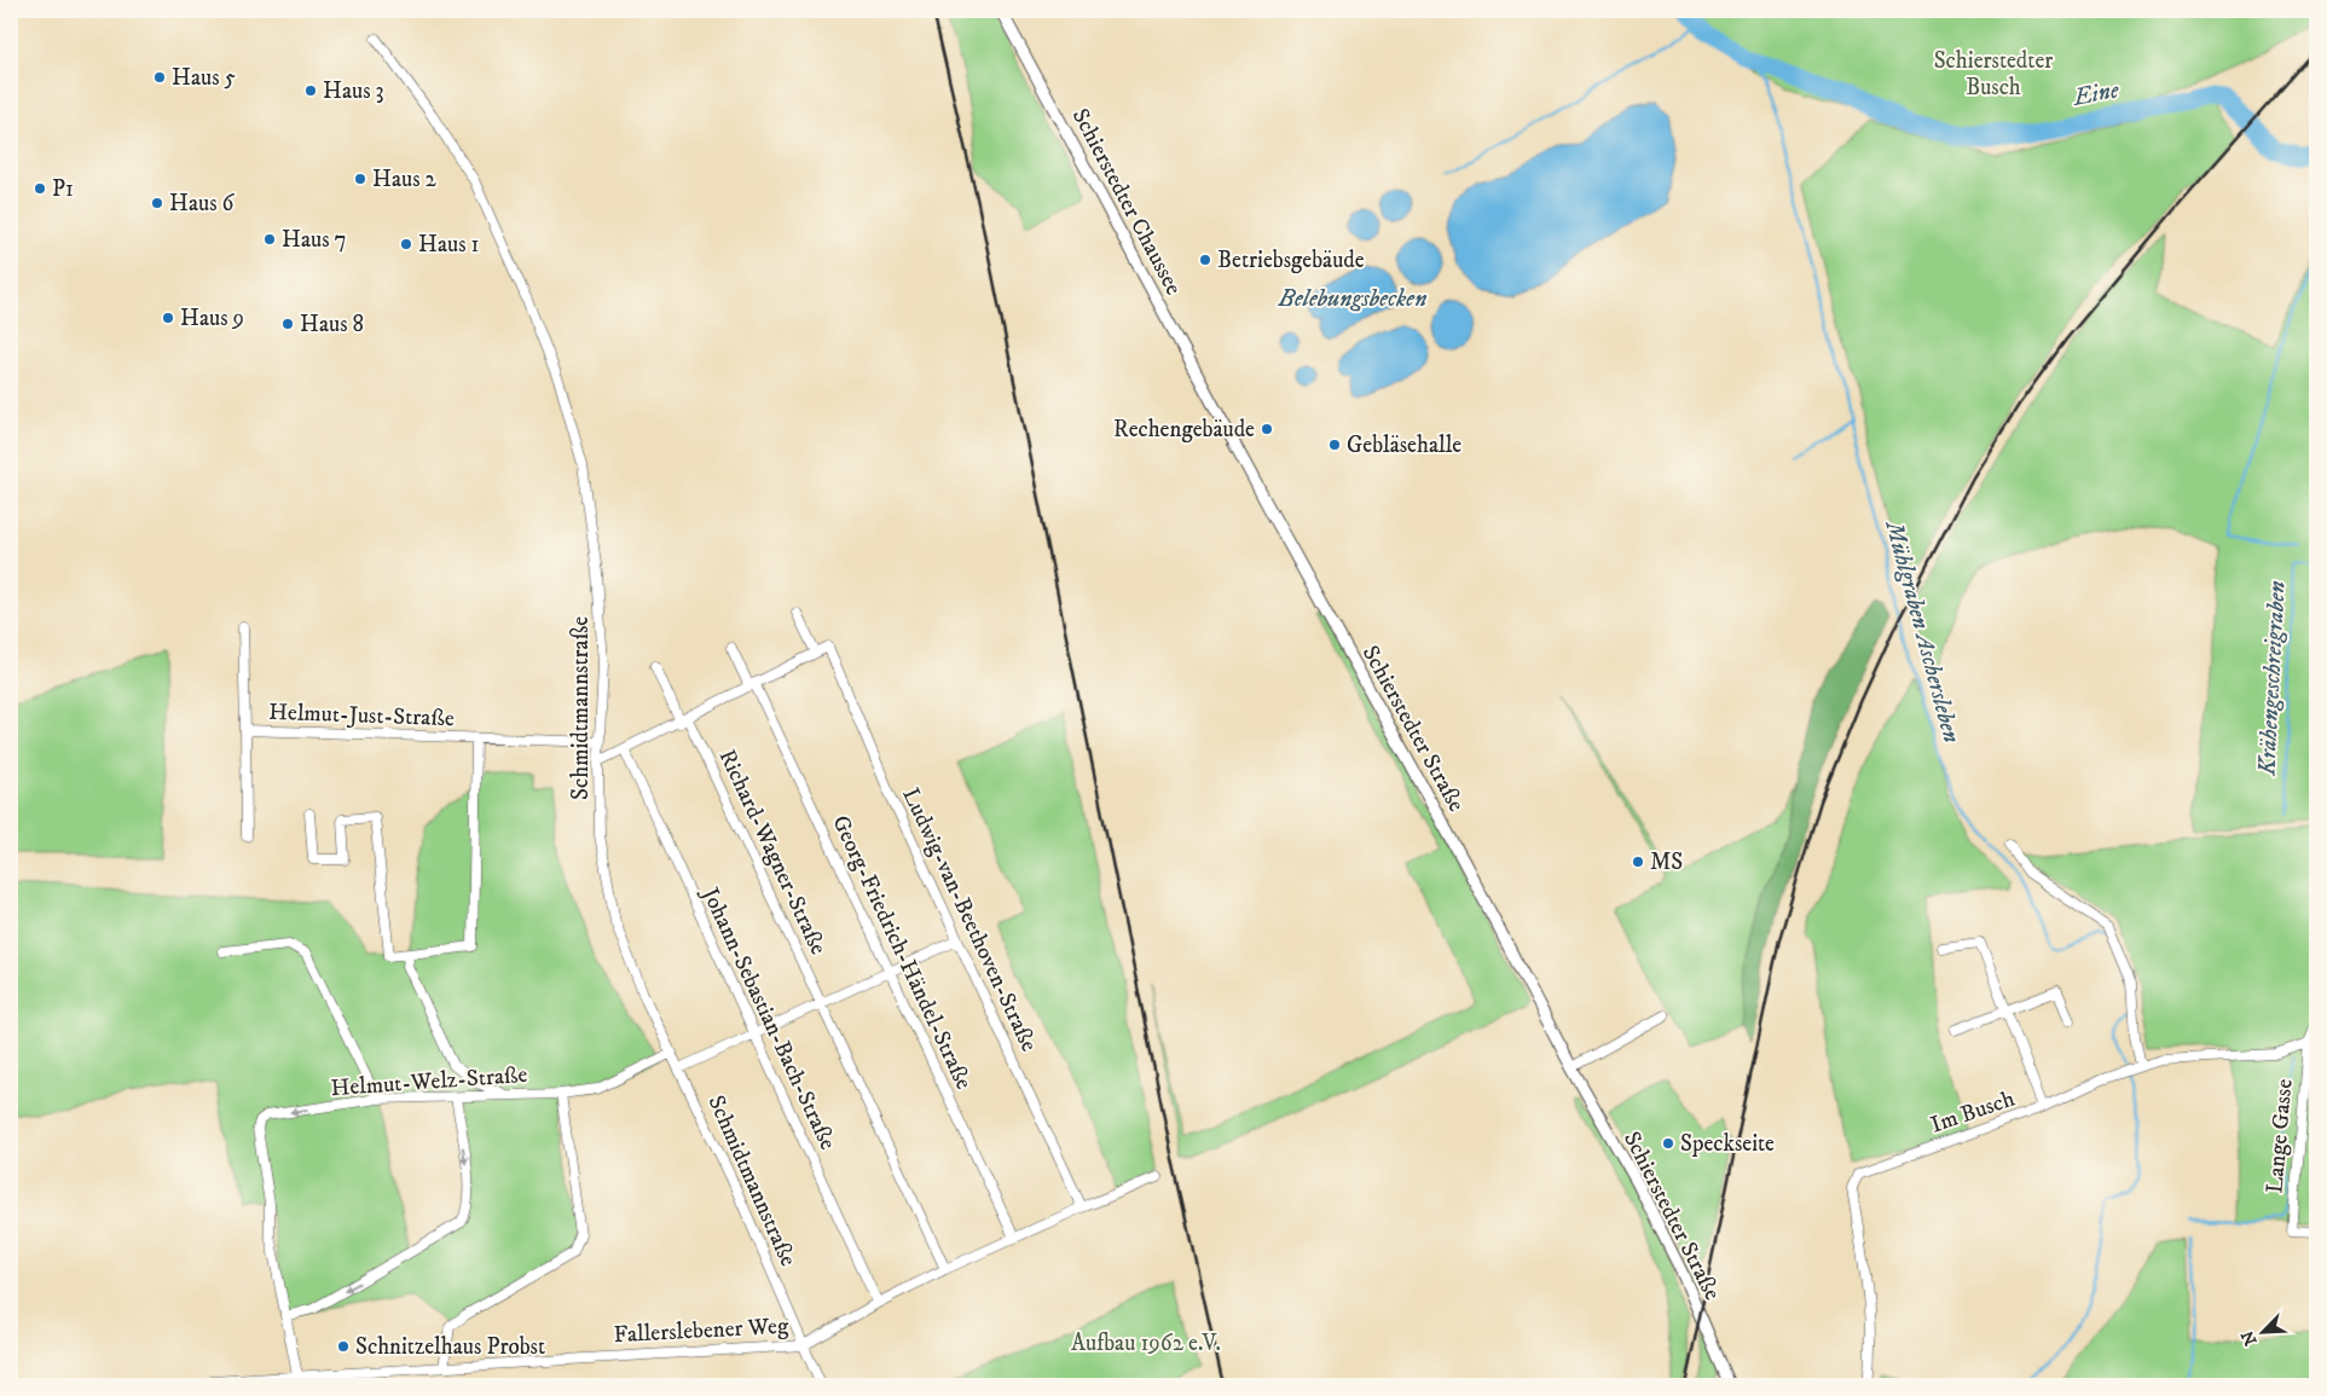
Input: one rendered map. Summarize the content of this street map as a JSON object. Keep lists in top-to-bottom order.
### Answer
{
  "streets": {
    "street": [
      "Schierstedter Chaussee",
      "Schmidtmannstraße",
      "Helmut-Just-Straße",
      "Schierstedter Straße",
      "Richard-Wagner-Straße",
      "Ludwig-van-Beethoven-Straße",
      "Georg-Friedrich-Händel-Straße",
      "Johann-Sebastian-Bach-Straße",
      "Helmut-Welz-Straße",
      "Im Busch",
      "Lange Gasse",
      "Fallerslebener Weg"
    ]
  },
  "crossings": [
    ["Schierstedter Chaussee", "Schierstedter Straße"],
    ["Schmidtmannstraße", "Helmut-Just-Straße"],
    ["Schmidtmannstraße", "Helmut-Welz-Straße"],
    ["Schmidtmannstraße", "Fallerslebener Weg"],
    ["Richard-Wagner-Straße", "Fallerslebener Weg"],
    ["Ludwig-van-Beethoven-Straße", "Fallerslebener Weg"],
    ["Georg-Friedrich-Händel-Straße", "Fallerslebener Weg"],
    ["Johann-Sebastian-Bach-Straße", "Fallerslebener Weg"],
    ["Helmut-Welz-Straße", "Fallerslebener Weg"],
    ["Im Busch", "Lange Gasse"]
  ],
  "water": [
    "Eine",
    "Belebungsbecken",
    "Mühlgraben Aschersleben",
    "Krähengeschreigraben"
  ],
  "parks": ["Schierstedter Busch", "Aufbau 1962 e.V."],
  "places": [
    "Haus 5",
    "Haus 3",
    "Haus 2",
    "P1",
    "Haus 6",
    "Haus 7",
    "Haus 1",
    "Betriebsgebäude",
    "Haus 9",
    "Haus 8",
    "Rechengebäude",
    "Gebläsehalle",
    "MS",
    "Speckseite",
    "Schnitzelhaus Probst"
  ],
  "north": "bottom left"
}
